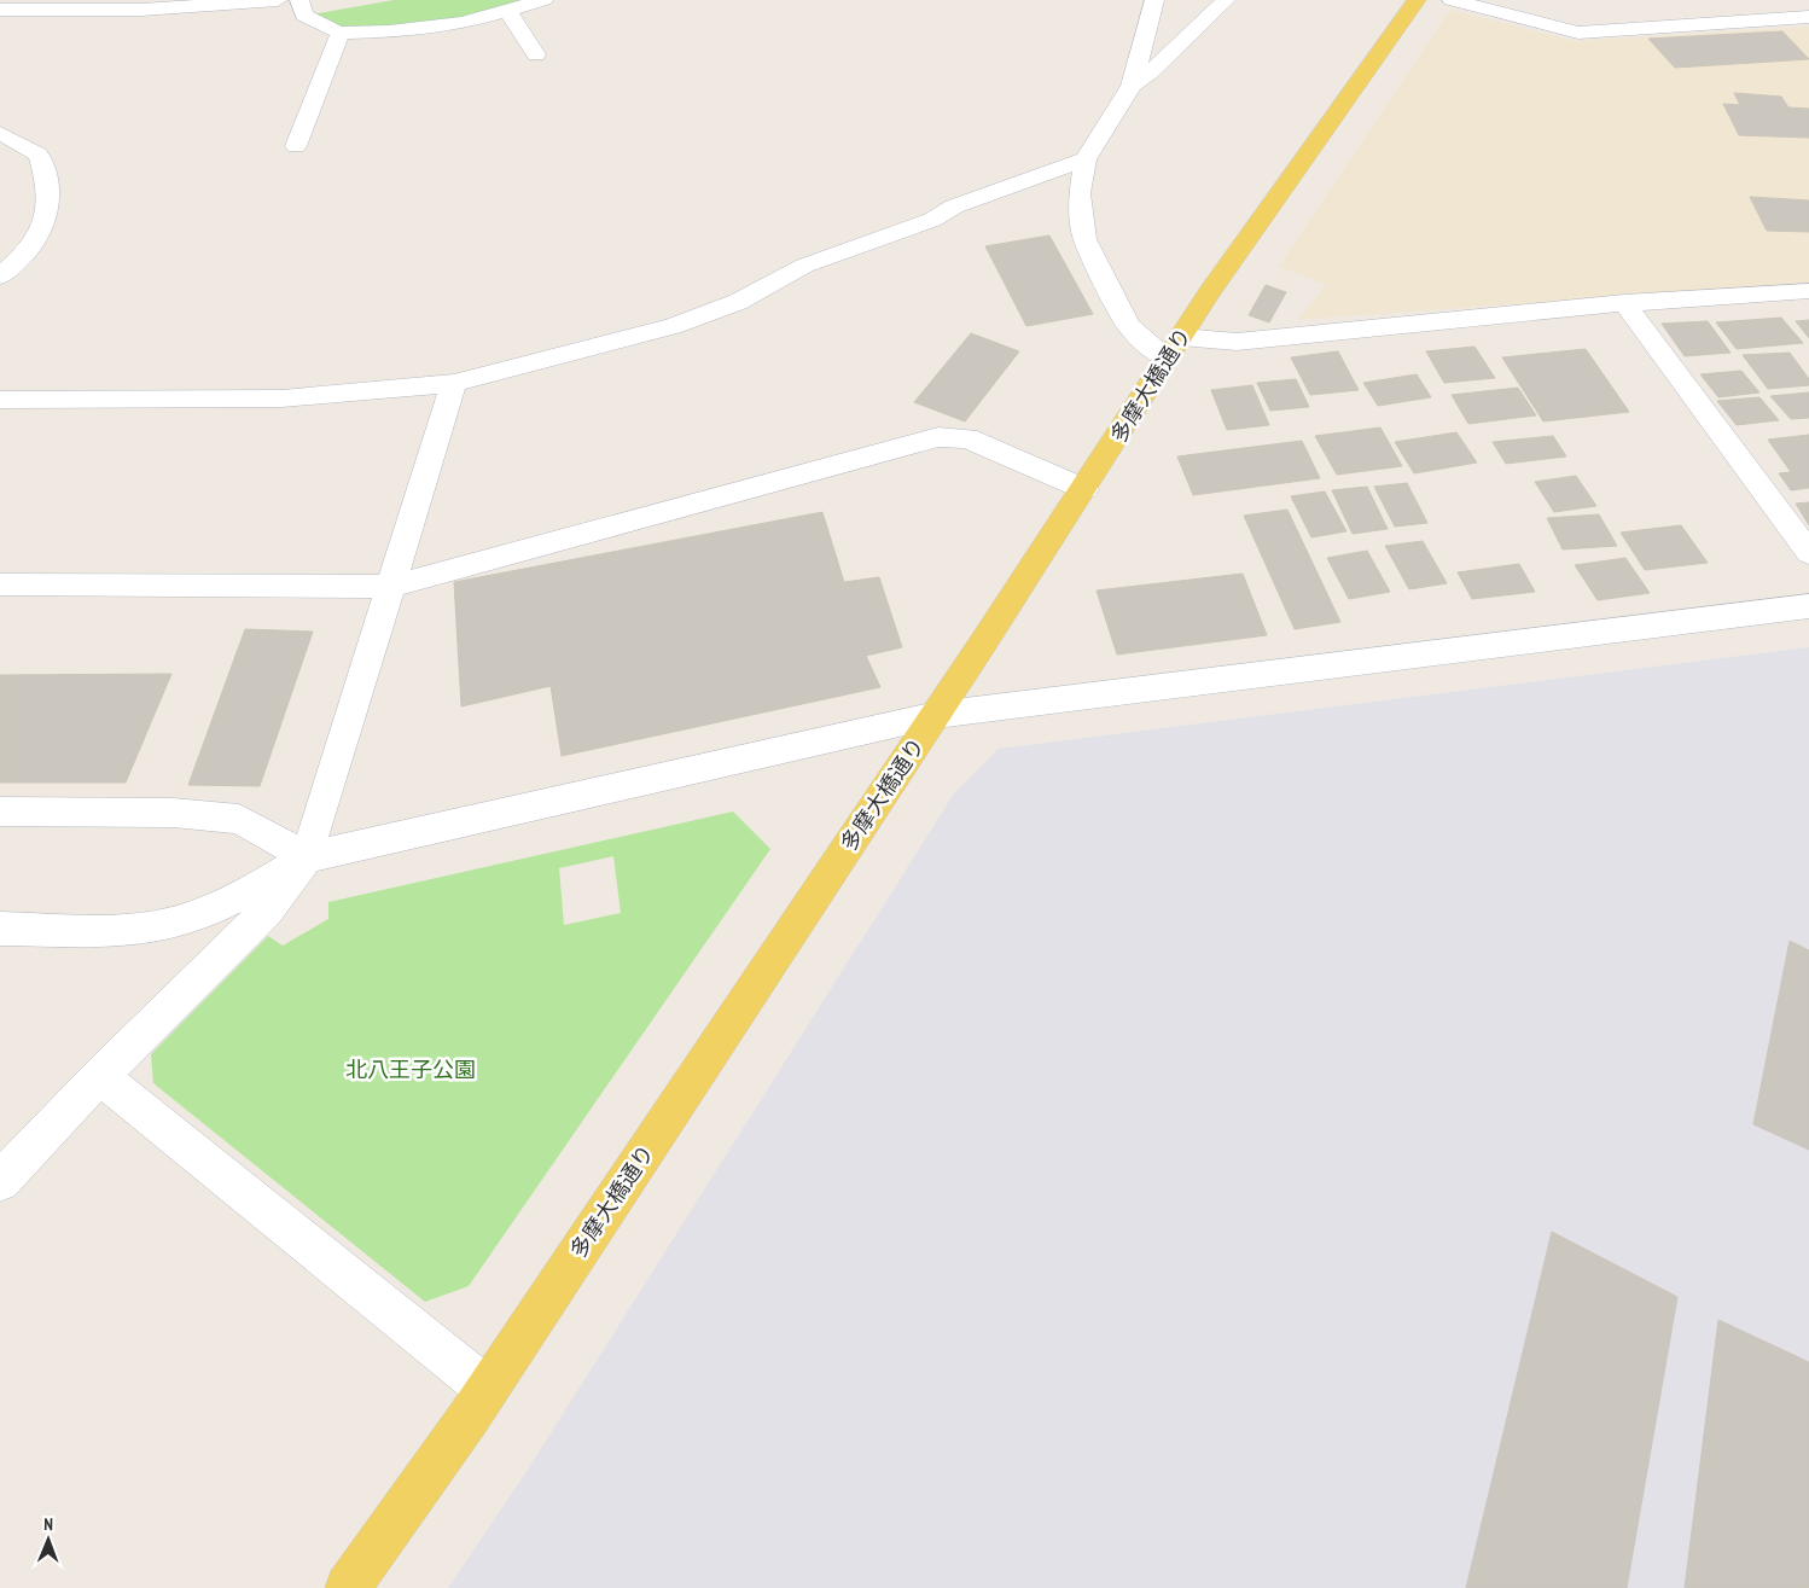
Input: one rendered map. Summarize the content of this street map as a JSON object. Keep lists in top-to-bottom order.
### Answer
{
  "streets": {
    "main road": ["多摩大橋通り"]
  },
  "parks": ["北八王子公園"],
  "north": "top"
}
